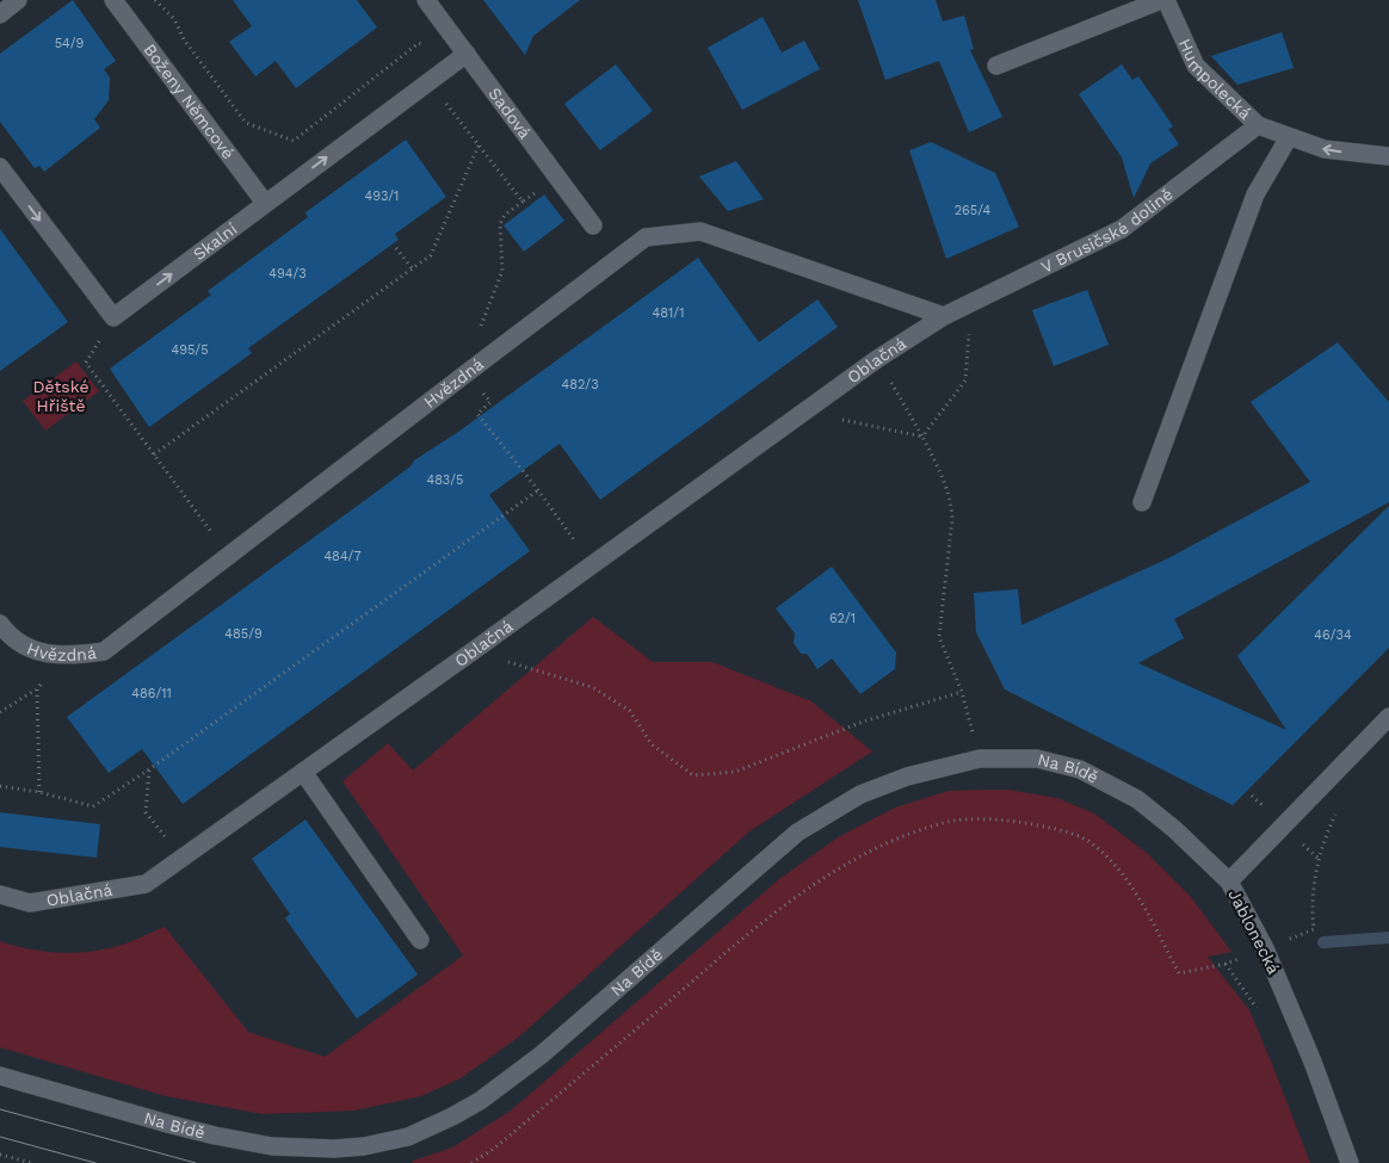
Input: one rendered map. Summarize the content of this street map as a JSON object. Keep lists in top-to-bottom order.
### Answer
{
  "streets": {
    "street": [
      "Humpolecká",
      "Boženy Němcové",
      "Sadová",
      "V Brusičské dolině",
      "Skalní",
      "Oblačná",
      "Hvězdná",
      "Na Bídě",
      "Jablonecká"
    ]
  },
  "crossings": [
    ["Humpolecká", "V Brusičské dolině"],
    ["Boženy Němcové", "Skalní"],
    ["Sadová", "Skalní"],
    ["V Brusičské dolině", "Oblačná"],
    ["V Brusičské dolině", "Hvězdná"],
    ["Oblačná", "Hvězdná"],
    ["Na Bídě", "Jablonecká"]
  ],
  "parks": ["Dětské Hřiště"],
  "house_numbers": [
    "54/9",
    "493/1",
    "265/4",
    "494/3",
    "481/1",
    "495/5",
    "482/3",
    "483/5",
    "484/7",
    "62/1",
    "485/9",
    "46/34",
    "486/11"
  ]
}
